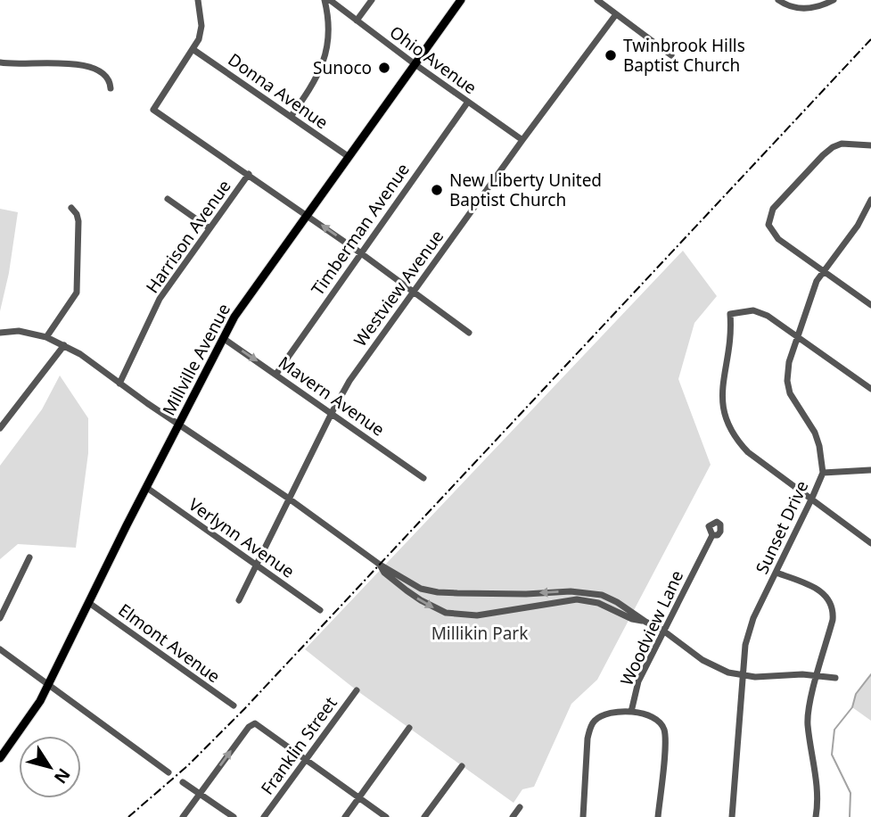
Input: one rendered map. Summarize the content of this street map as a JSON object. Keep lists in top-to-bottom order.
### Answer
{
  "streets": {
    "main road": ["Millville Avenue"],
    "street": [
      "Ohio Avenue",
      "Donna Avenue",
      "Timberman Avenue",
      "Harrison Avenue",
      "Westview Avenue",
      "Mavern Avenue",
      "Sunset Drive",
      "Verlynn Avenue",
      "Woodview Lane",
      "Elmont Avenue",
      "Franklin Street"
    ]
  },
  "crossings": [
    ["Ohio Avenue", "Timberman Avenue"],
    ["Ohio Avenue", "Westview Avenue"],
    ["Ohio Avenue", "Millville Avenue"],
    ["Donna Avenue", "Millville Avenue"],
    ["Timberman Avenue", "Mavern Avenue"],
    ["Westview Avenue", "Mavern Avenue"],
    ["Westview Avenue", "Verlynn Avenue"],
    ["Millville Avenue", "Mavern Avenue"],
    ["Millville Avenue", "Verlynn Avenue"],
    ["Millville Avenue", "Elmont Avenue"]
  ],
  "parks": ["Millikin Park"],
  "places": ["Twinbrook Hills Baptist Church", "Sunoco", "New Liberty United Baptist Church"],
  "north": "bottom right"
}
